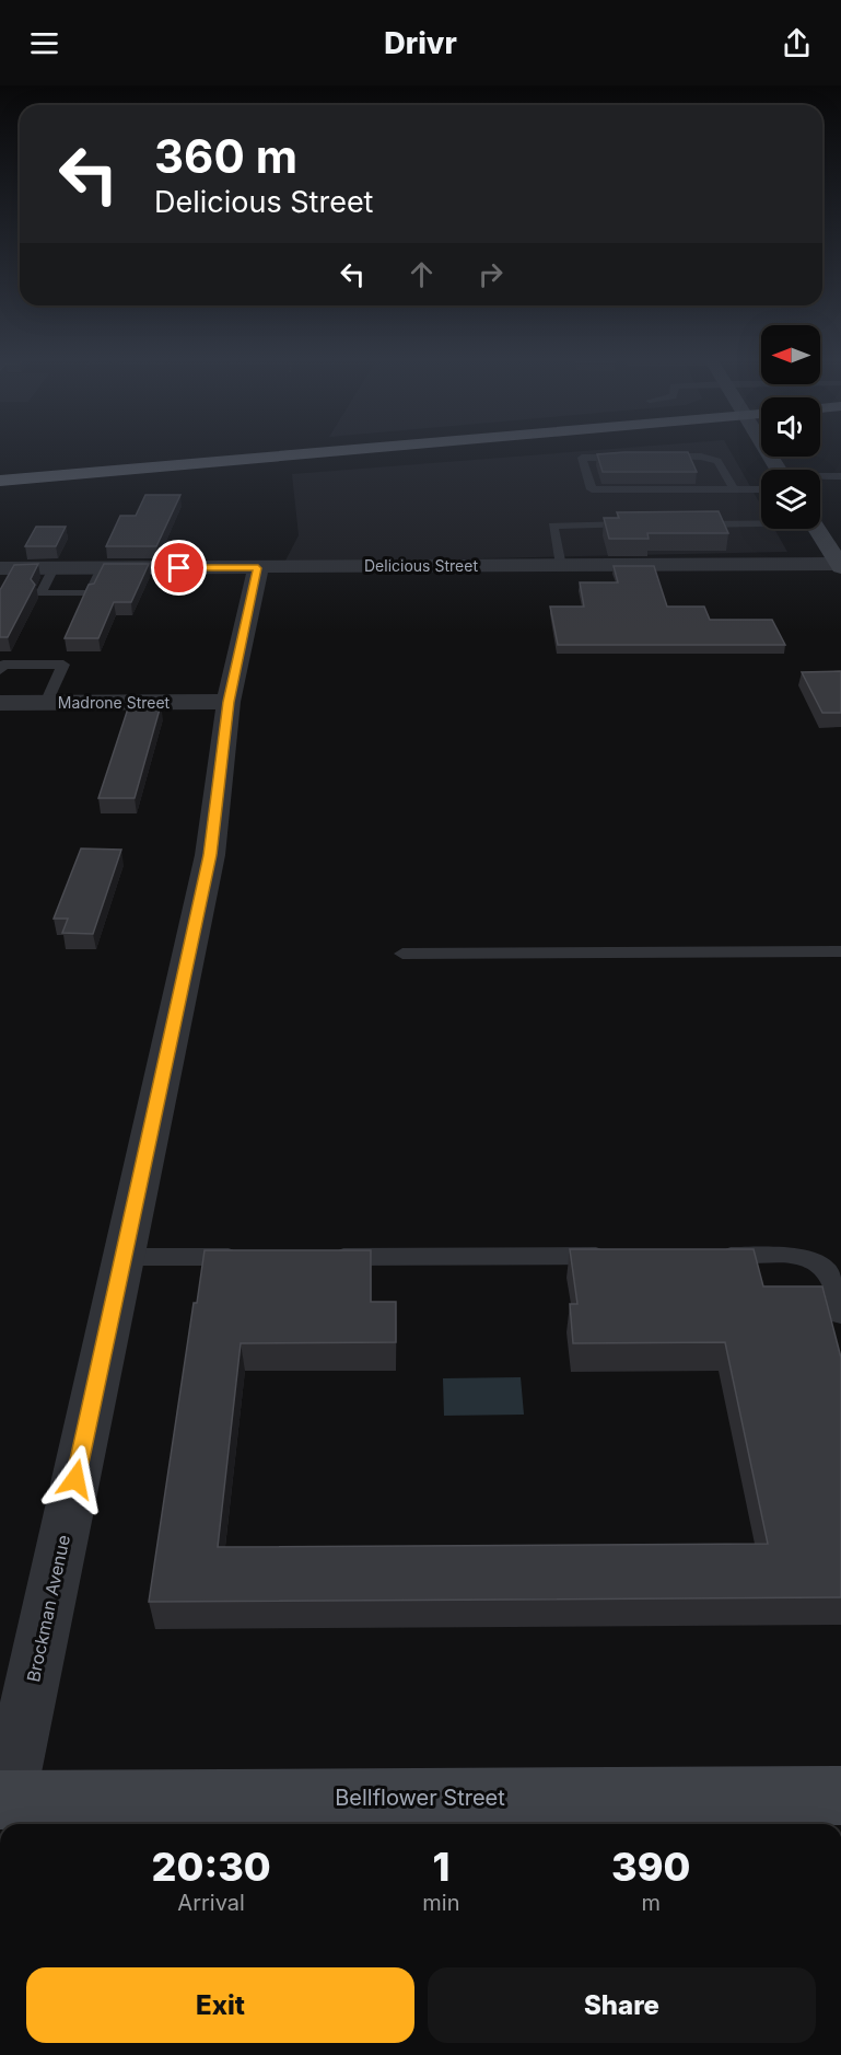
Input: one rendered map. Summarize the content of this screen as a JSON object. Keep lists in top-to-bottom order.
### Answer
{
  "streets": {
    "street": [
      "Delicious Street",
      "Madrone Street",
      "Brockman Avenue",
      "Bellflower Street"
    ]
  },
  "crossings": [
    ["Delicious Street", "Brockman Avenue"],
    ["Madrone Street", "Brockman Avenue"],
    ["Brockman Avenue", "Bellflower Street"]
  ],
  "north": "left",
  "page": {
    "header": "Drivr",
    "turn": ["360 m", "Delicious Street"],
    "eta": [
      "20:30",
      "Arrival",
      "1",
      "min",
      "390",
      "m"
    ],
    "buttons": ["Exit", "Share"]
  }
}
